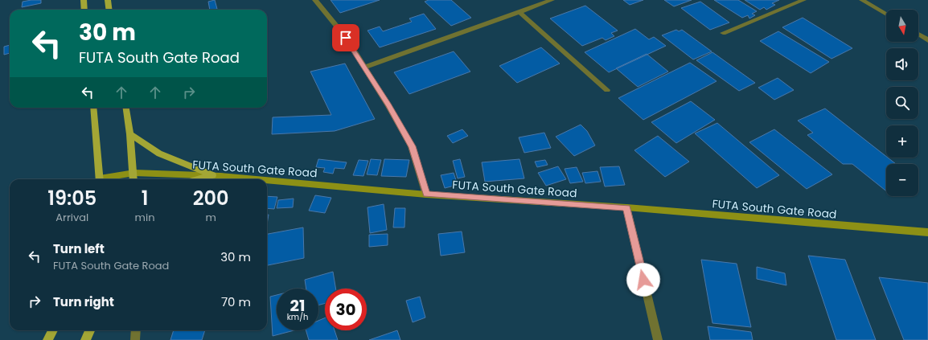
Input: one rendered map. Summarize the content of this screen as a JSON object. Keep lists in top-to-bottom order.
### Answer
{
  "streets": {
    "main road": ["FUTA South Gate Road"]
  },
  "north": "bottom",
  "page": {
    "map_buttons": ["+", "−"],
    "turn": ["30 m", "FUTA South Gate Road"],
    "eta": [
      "19:05",
      "Arrival",
      "1",
      "min",
      "200",
      "m"
    ],
    "list": [
      {
        "name": "Turn left",
        "note": "FUTA South Gate Road",
        "value": "30 m"
      },
      {
        "name": "Turn right",
        "value": "70 m"
      }
    ],
    "speed": "21 km/h",
    "limit": "30"
  }
}
